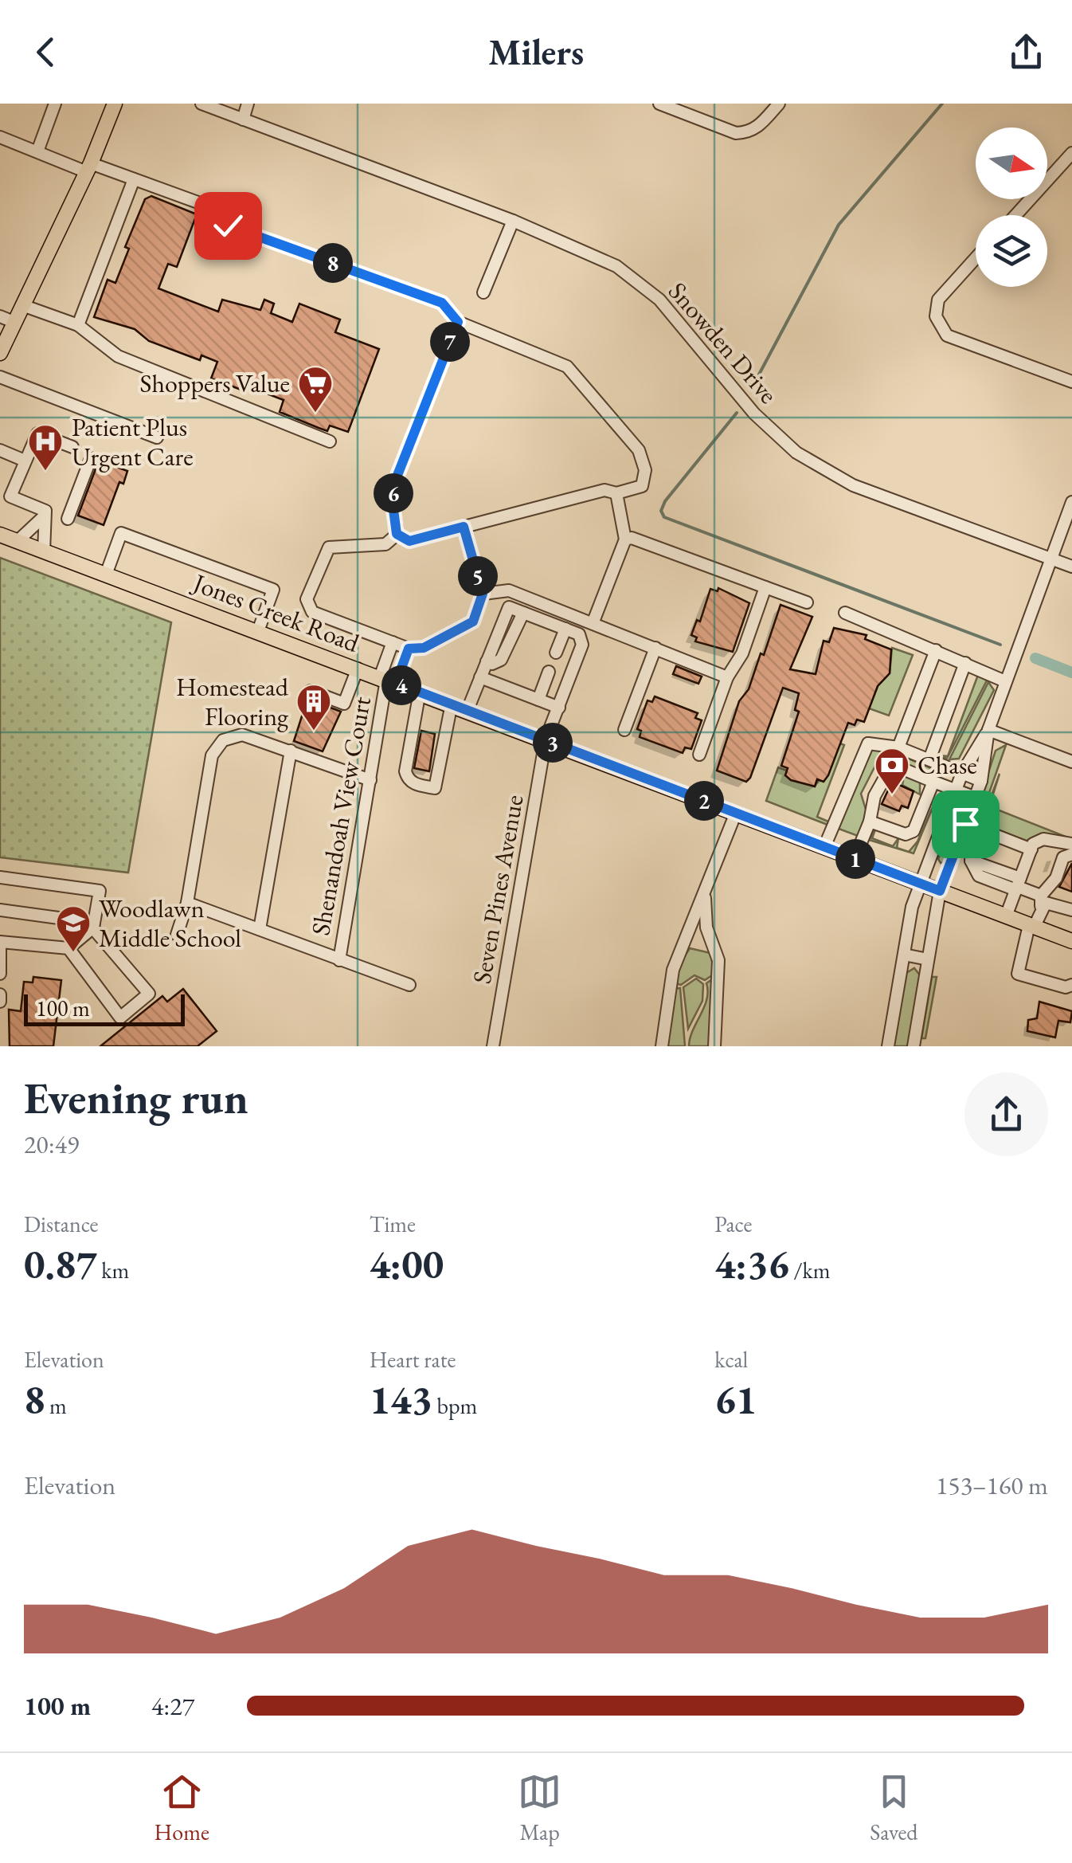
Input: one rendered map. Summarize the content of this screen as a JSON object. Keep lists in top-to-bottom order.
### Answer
{
  "streets": {
    "main road": ["Jones Creek Road"],
    "street": ["Snowden Drive", "Shenandoah View Court", "Seven Pines Avenue"]
  },
  "crossings": [
    ["Jones Creek Road", "Shenandoah View Court"],
    ["Jones Creek Road", "Seven Pines Avenue"]
  ],
  "places": {
    "supermarket": ["Shoppers Value"],
    "hospital": ["Patient Plus Urgent Care"],
    "building": ["Homestead Flooring"],
    "bank": ["Chase"],
    "school or university": ["Woodlawn Middle School"]
  },
  "scale_bar": "100 m",
  "north": "right",
  "page": {
    "header": "Milers",
    "pins": [
      "8",
      "7",
      "6",
      "5",
      "4",
      "3",
      "2",
      "1"
    ],
    "scale": "100 m",
    "heading": ["Evening run", "20:49"],
    "stats": [
      ["Distance", "0.87 km"],
      ["Time", "4:00"],
      ["Pace", "4:36 /km"],
      ["Elevation", "8 m"],
      ["Heart rate", "143 bpm"],
      ["kcal", "61"]
    ],
    "chart": ["Elevation", "153–160 m"],
    "list": [
      {
        "name": "100 m",
        "note": "4:27"
      }
    ],
    "tabs": ["Home", "Map", "Saved"]
  }
}
